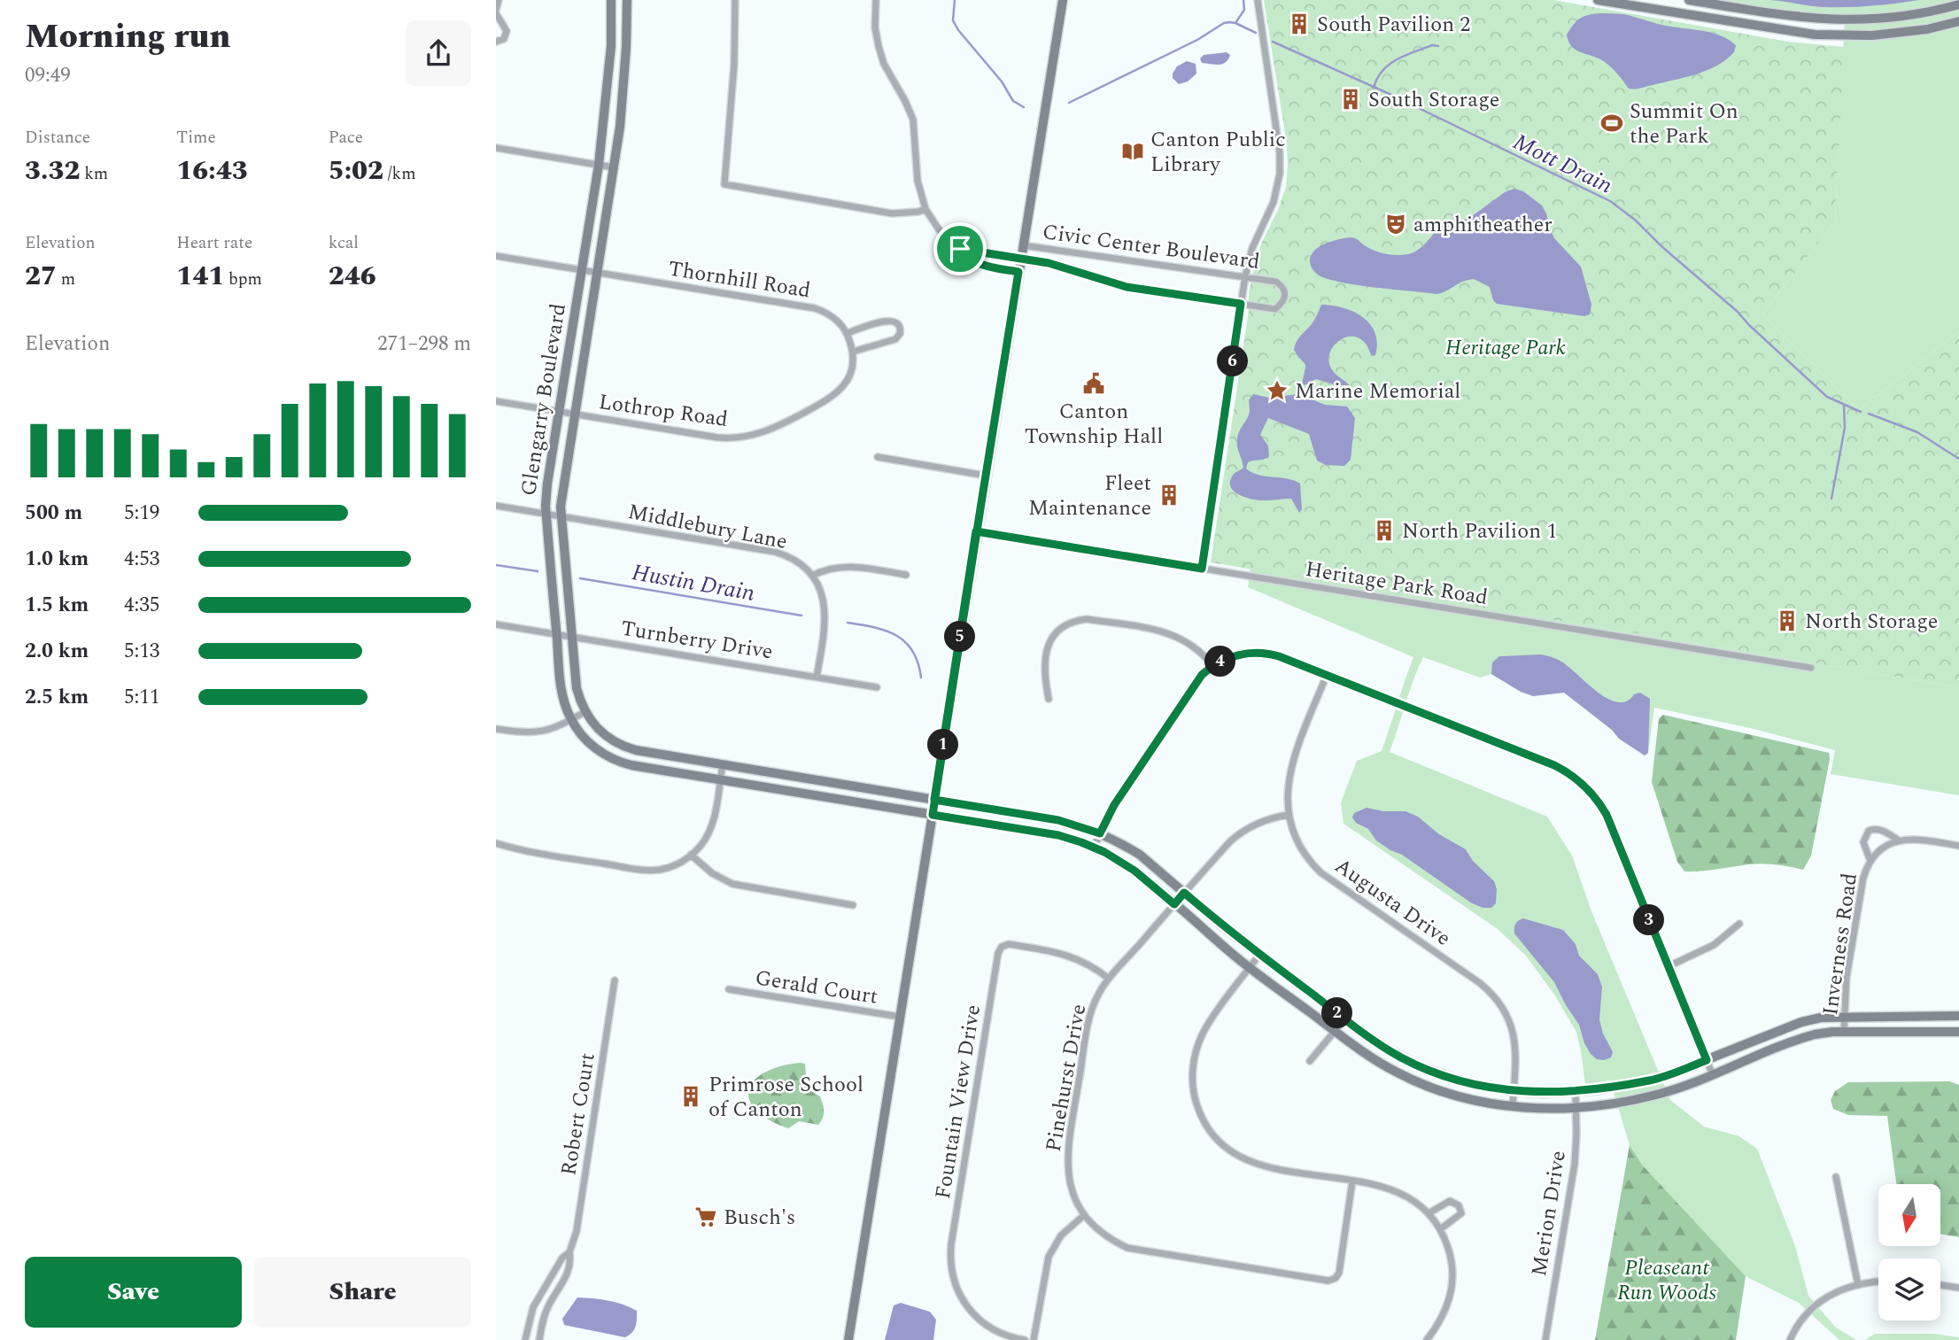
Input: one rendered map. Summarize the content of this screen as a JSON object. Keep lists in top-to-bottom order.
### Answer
{
  "streets": {
    "street": [
      "Civic Center Boulevard",
      "Thornhill Road",
      "Glengarry Boulevard",
      "Lothrop Road",
      "Middlebury Lane",
      "Heritage Park Road",
      "Turnberry Drive",
      "Augusta Drive",
      "Inverness Road",
      "Gerald Court",
      "Pinehurst Drive",
      "Fountain View Drive",
      "Robert Court",
      "Merion Drive"
    ]
  },
  "crossings": [
    ["Thornhill Road", "Glengarry Boulevard"],
    ["Glengarry Boulevard", "Lothrop Road"],
    ["Glengarry Boulevard", "Middlebury Lane"],
    ["Glengarry Boulevard", "Turnberry Drive"],
    ["Glengarry Boulevard", "Augusta Drive"],
    ["Glengarry Boulevard", "Inverness Road"],
    ["Glengarry Boulevard", "Pinehurst Drive"],
    ["Glengarry Boulevard", "Merion Drive"],
    ["Middlebury Lane", "Turnberry Drive"],
    ["Augusta Drive", "Pinehurst Drive"],
    ["Pinehurst Drive", "Fountain View Drive"]
  ],
  "water": ["Mott Drain", "Hustin Drain"],
  "parks": ["Heritage Park", "Pleaseant Run Woods"],
  "places": {
    "building": [
      "South Pavilion 2",
      "South Storage",
      "Fleet Maintenance",
      "North Pavilion 1",
      "North Storage",
      "Primrose School of Canton"
    ],
    "sports": ["Summit On the Park"],
    "library": ["Canton Public Library"],
    "theatre": ["amphitheather"],
    "public building": ["Canton Township Hall"],
    "place": ["Marine Memorial"],
    "supermarket": ["Busch's"]
  },
  "north": "bottom",
  "page": {
    "heading": ["Morning run", "09:49"],
    "stats": [
      ["Distance", "3.32 km"],
      ["Time", "16:43"],
      ["Pace", "5:02 /km"],
      ["Elevation", "27 m"],
      ["Heart rate", "141 bpm"],
      ["kcal", "246"]
    ],
    "chart": ["Elevation", "271–298 m"],
    "pins": [
      "6",
      "5",
      "4",
      "1",
      "3",
      "2"
    ],
    "list": [
      {
        "name": "500 m",
        "note": "5:19"
      },
      {
        "name": "1.0 km",
        "note": "4:53"
      },
      {
        "name": "1.5 km",
        "note": "4:35"
      },
      {
        "name": "2.0 km",
        "note": "5:13"
      },
      {
        "name": "2.5 km",
        "note": "5:11"
      }
    ],
    "buttons": ["Save", "Share"]
  }
}
